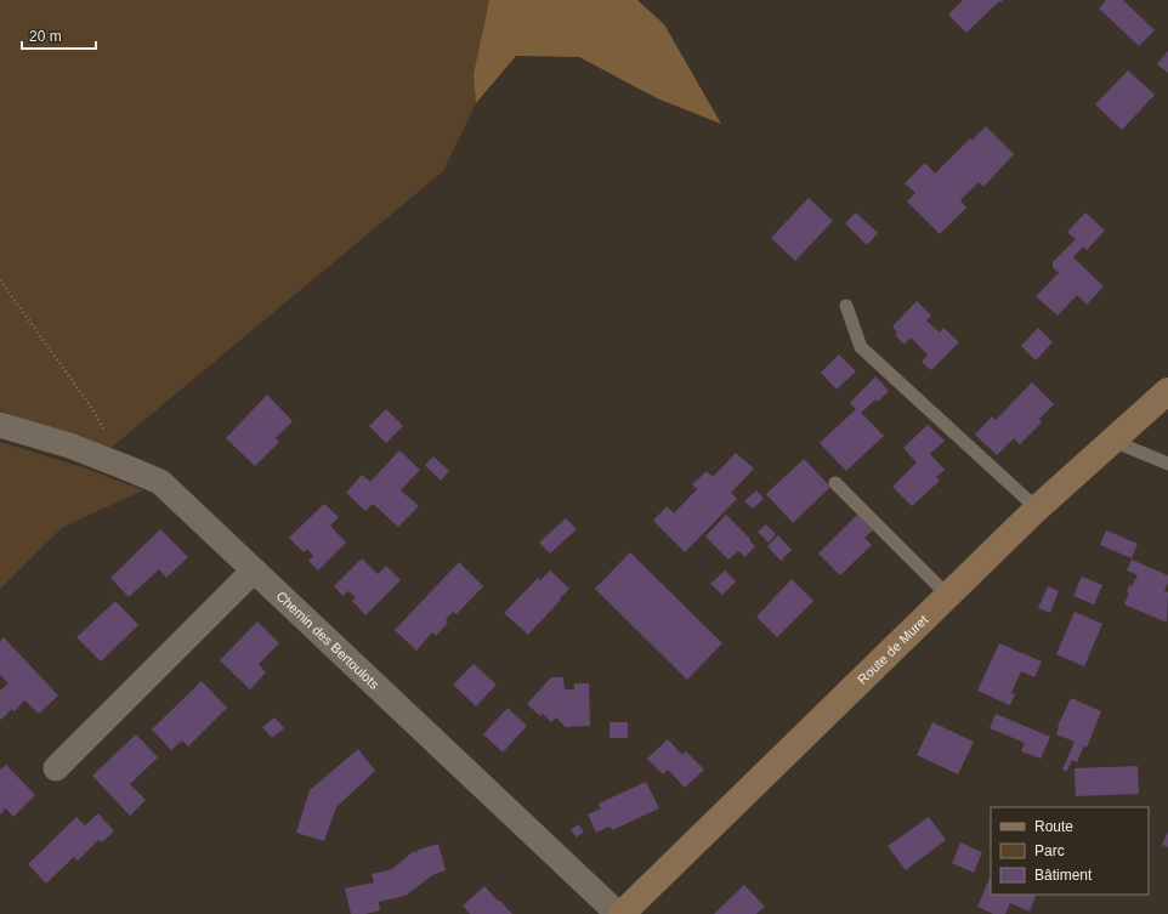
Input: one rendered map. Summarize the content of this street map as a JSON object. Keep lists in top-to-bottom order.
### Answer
{
  "streets": {
    "main road": ["Route de Muret"],
    "street": ["Chemin des Bertoulots"]
  },
  "legend": ["Route", "Parc", "Bâtiment"],
  "scale_bar": "20 m"
}
